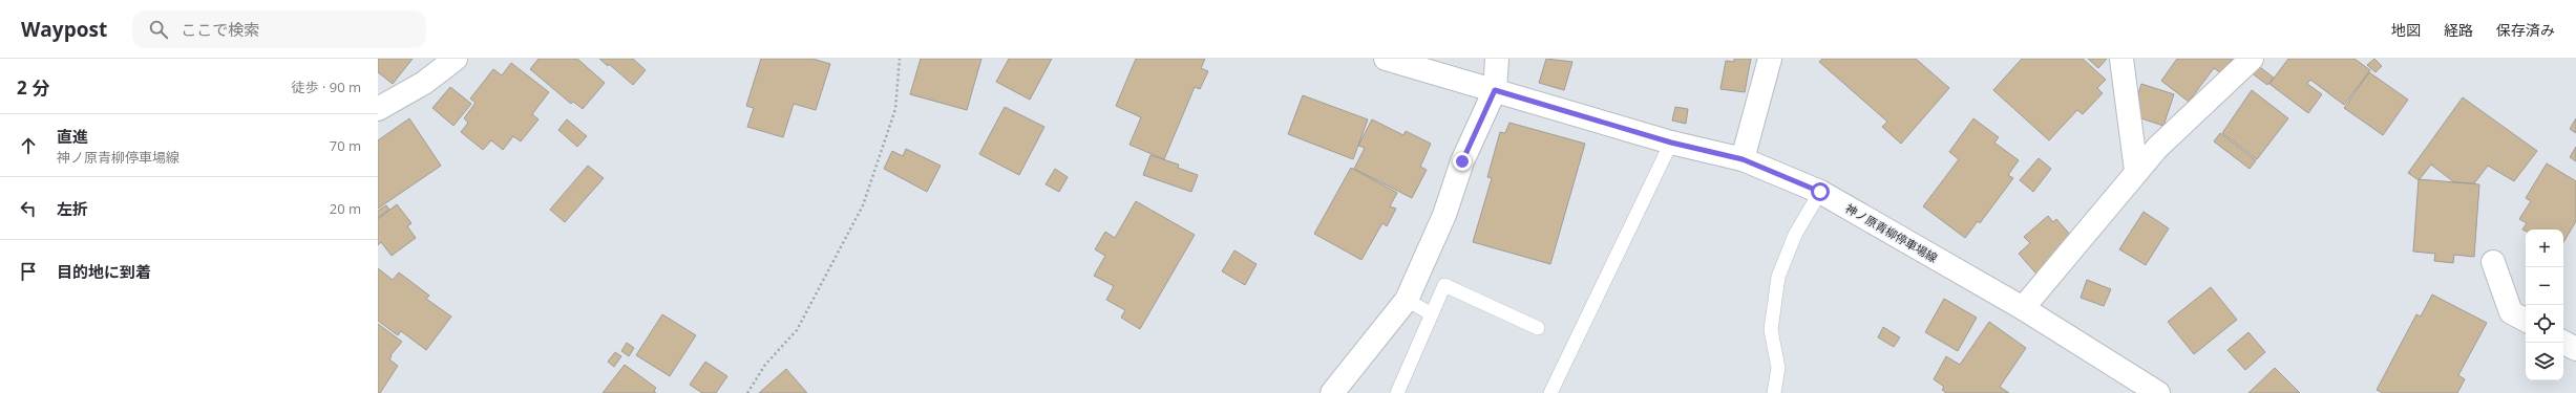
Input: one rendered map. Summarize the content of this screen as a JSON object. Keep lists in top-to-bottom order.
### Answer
{
  "streets": {
    "street": ["神ノ原青柳停車場線"]
  },
  "page": {
    "header": "Waypost",
    "search": "ここで検索",
    "nav": ["地図", "経路", "保存済み"],
    "heading": ["2 分", "徒歩 · 90 m"],
    "list": [
      ["直進", "神ノ原青柳停車場線", "70 m"],
      ["左折", "20 m"],
      "目的地に到着"
    ],
    "map_buttons": ["+", "−"]
  }
}
